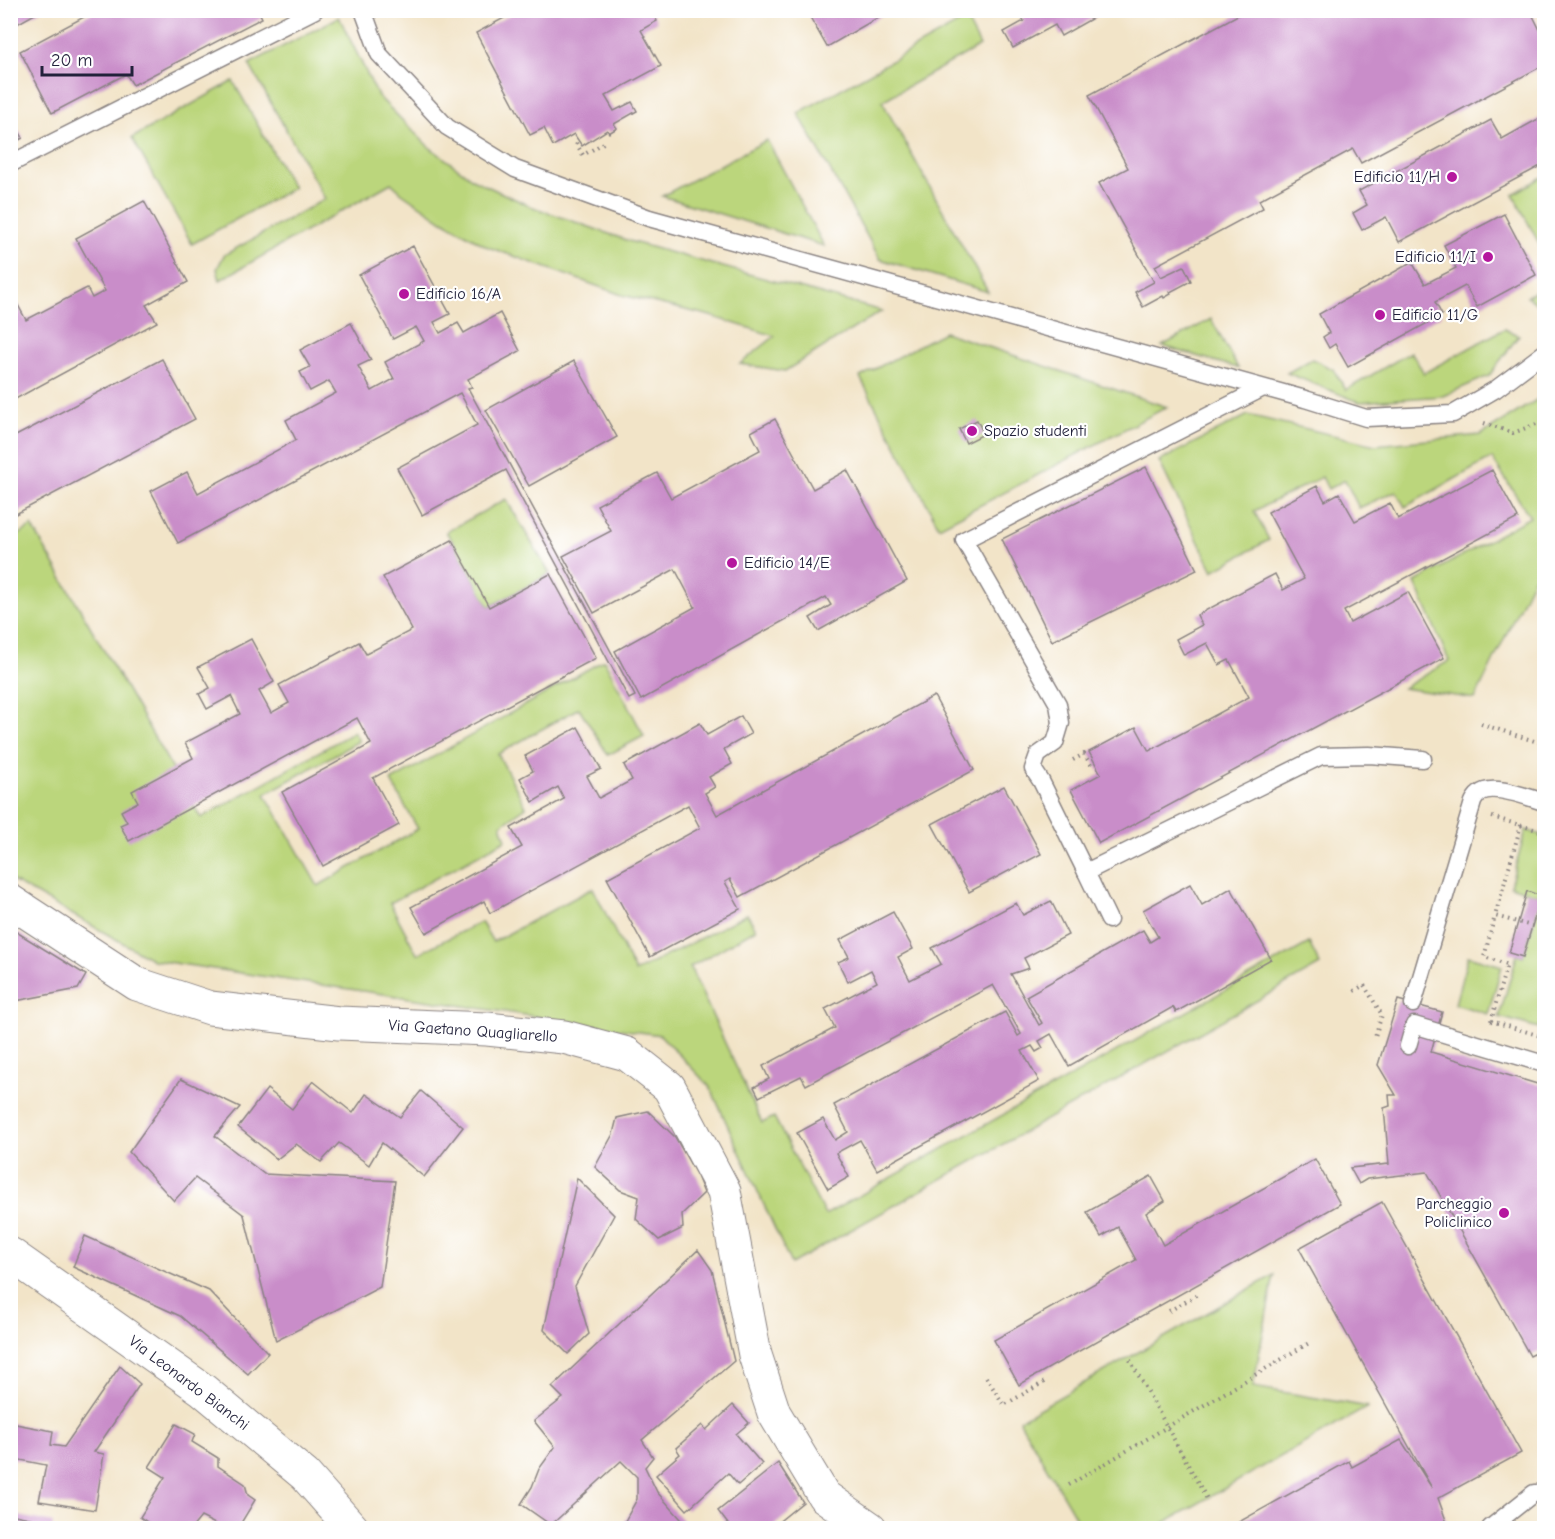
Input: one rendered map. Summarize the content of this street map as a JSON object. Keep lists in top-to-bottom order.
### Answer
{
  "streets": {
    "street": ["Via Gaetano Quagliarello", "Via Leonardo Bianchi"]
  },
  "places": [
    "Edificio 11/H",
    "Edificio 11/I",
    "Edificio 16/A",
    "Edificio 11/G",
    "Spazio studenti",
    "Edificio 14/E",
    "Parcheggio Policlinico"
  ],
  "scale_bar": "20 m"
}
